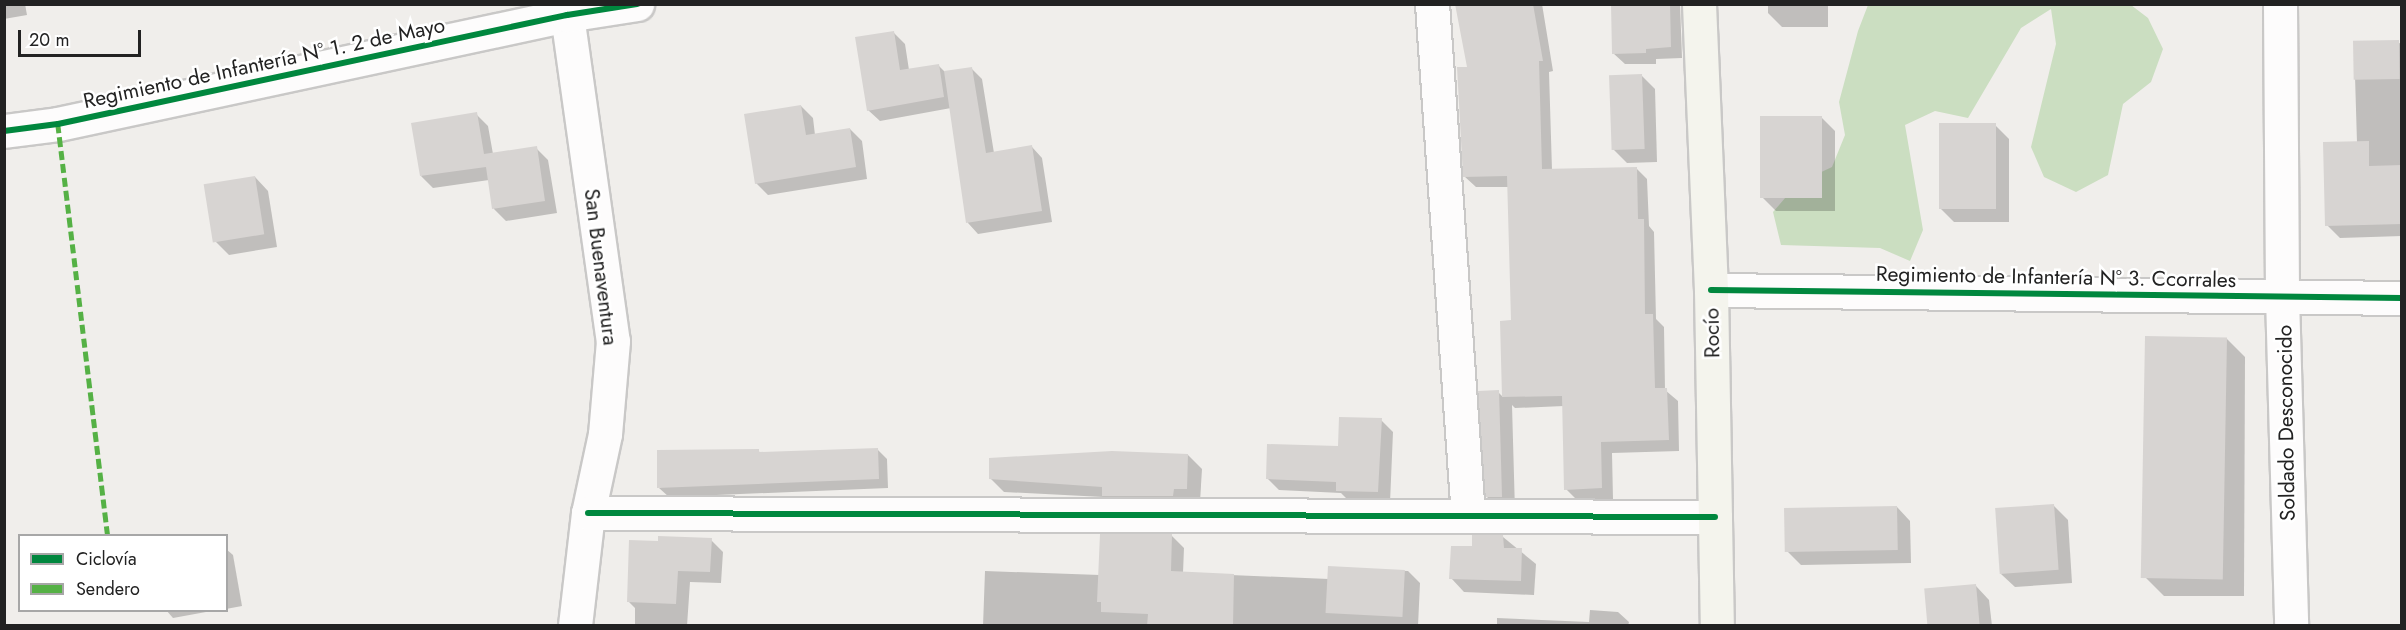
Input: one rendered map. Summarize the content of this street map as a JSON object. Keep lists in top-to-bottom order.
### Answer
{
  "streets": {
    "main road": ["Rocío"],
    "street": [
      "Regimiento de Infantería N° 1. 2 de Mayo",
      "San Buenaventura",
      "Regimiento de Infantería N° 3. Ccorrales",
      "Soldado Desconocido"
    ]
  },
  "crossings": [
    ["Regimiento de Infantería N° 1. 2 de Mayo", "San Buenaventura"],
    ["Regimiento de Infantería N° 3. Ccorrales", "Rocío"],
    ["Regimiento de Infantería N° 3. Ccorrales", "Soldado Desconocido"]
  ],
  "legend": ["Ciclovía", "Sendero"],
  "scale_bar": "20 m"
}
